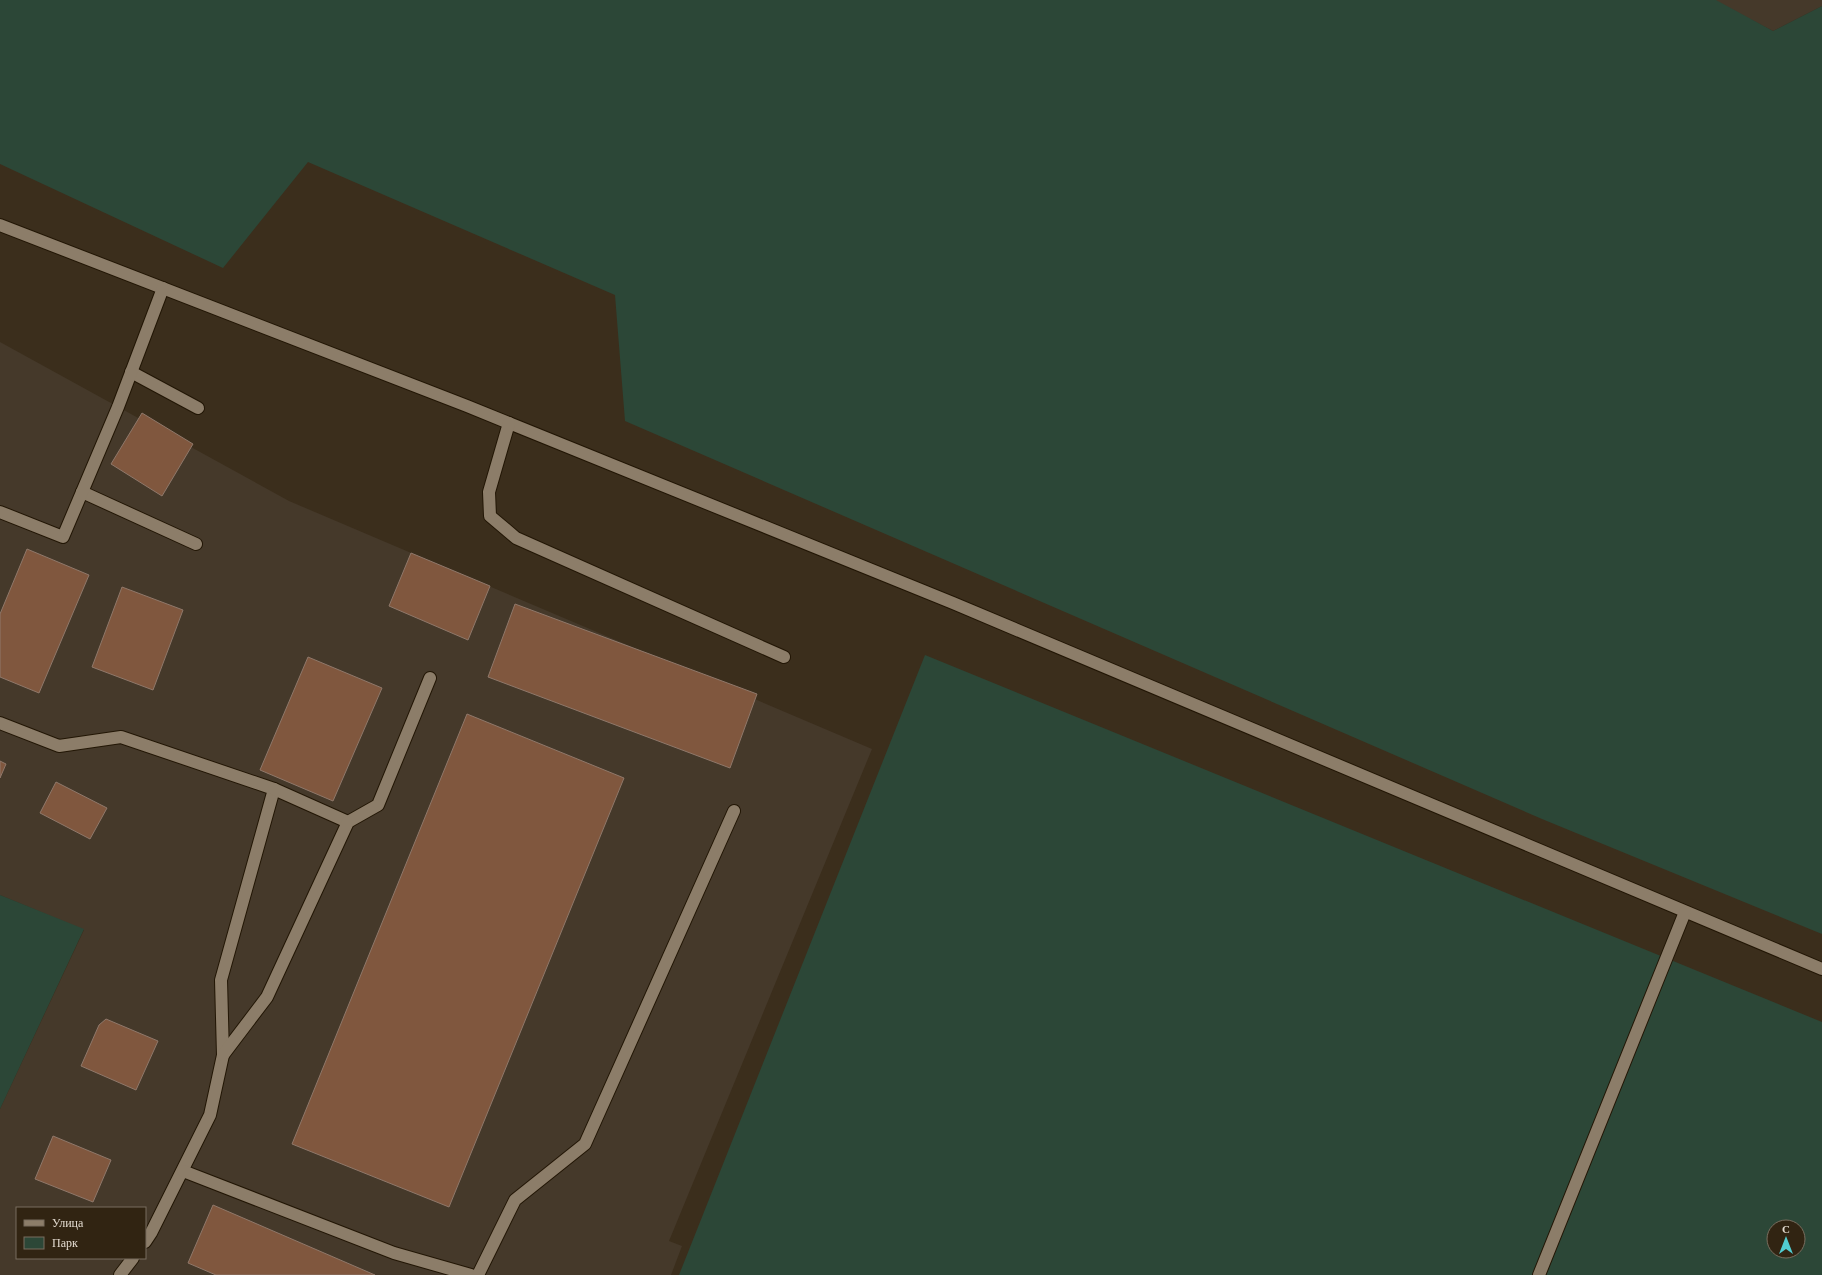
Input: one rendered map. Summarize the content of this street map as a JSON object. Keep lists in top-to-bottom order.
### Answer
{
  "legend": ["Улица", "Парк"],
  "north": "top"
}
